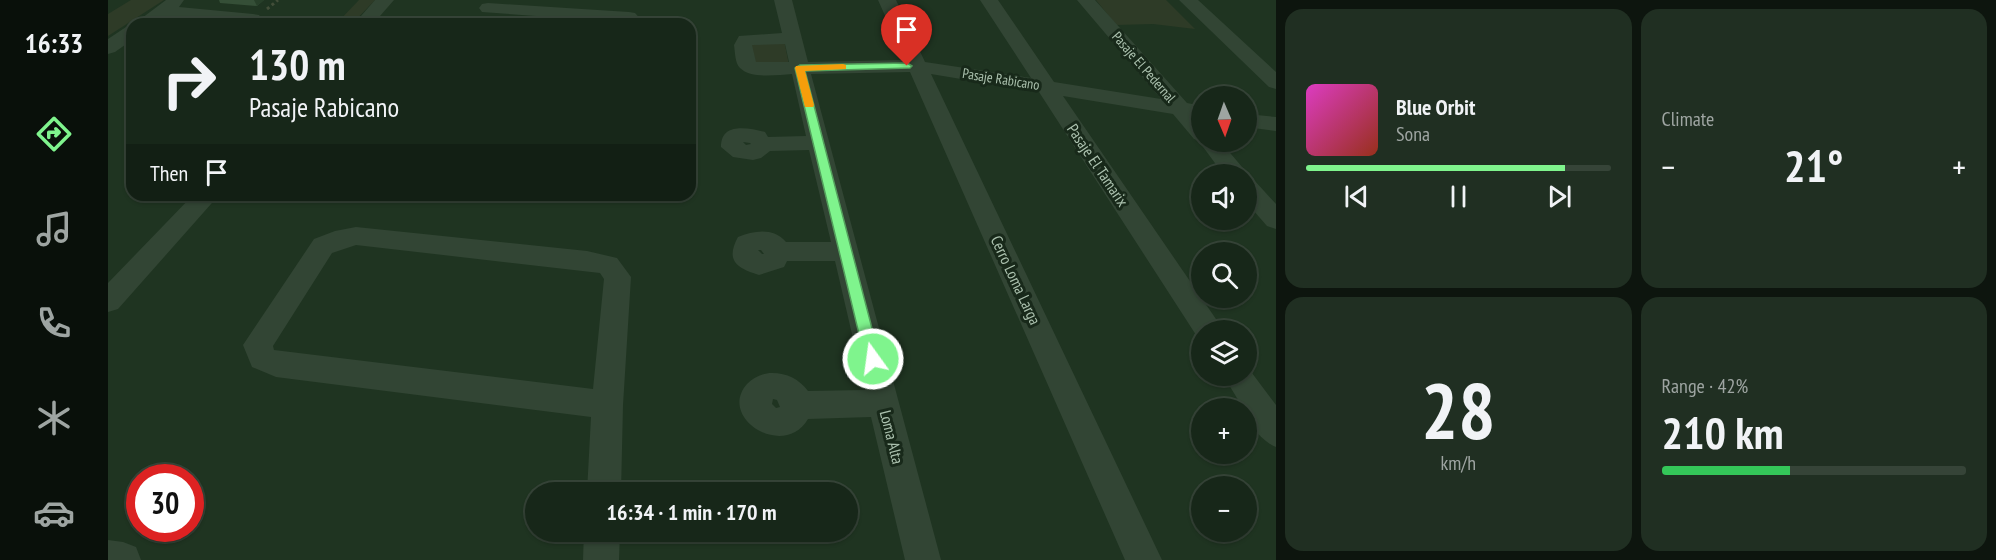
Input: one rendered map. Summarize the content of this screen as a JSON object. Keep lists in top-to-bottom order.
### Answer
{
  "streets": {
    "street": [
      "Pasaje El Pedernal",
      "Pasaje Rabicano",
      "Pasaje El Tamarix",
      "Cerro Loma Larga",
      "Loma Alta"
    ]
  },
  "crossings": [
    ["Pasaje El Pedernal", "Pasaje Rabicano"],
    ["Pasaje Rabicano", "Pasaje El Tamarix"],
    ["Pasaje Rabicano", "Cerro Loma Larga"],
    ["Pasaje Rabicano", "Loma Alta"]
  ],
  "north": "bottom",
  "page": {
    "tabs": "16:33",
    "tile": [
      "Climate",
      ["28", "km/h"],
      ["Range · 42%", "210 km"]
    ],
    "turn": ["130 m", "Pasaje Rabicano"],
    "song": ["Blue Orbit", "Sona"],
    "map_buttons": ["+", "−"],
    "heat": ["−", "21°", "+"],
    "then": "Then",
    "limit": "30",
    "trip": "16:34 · 1 min · 170 m"
  }
}
